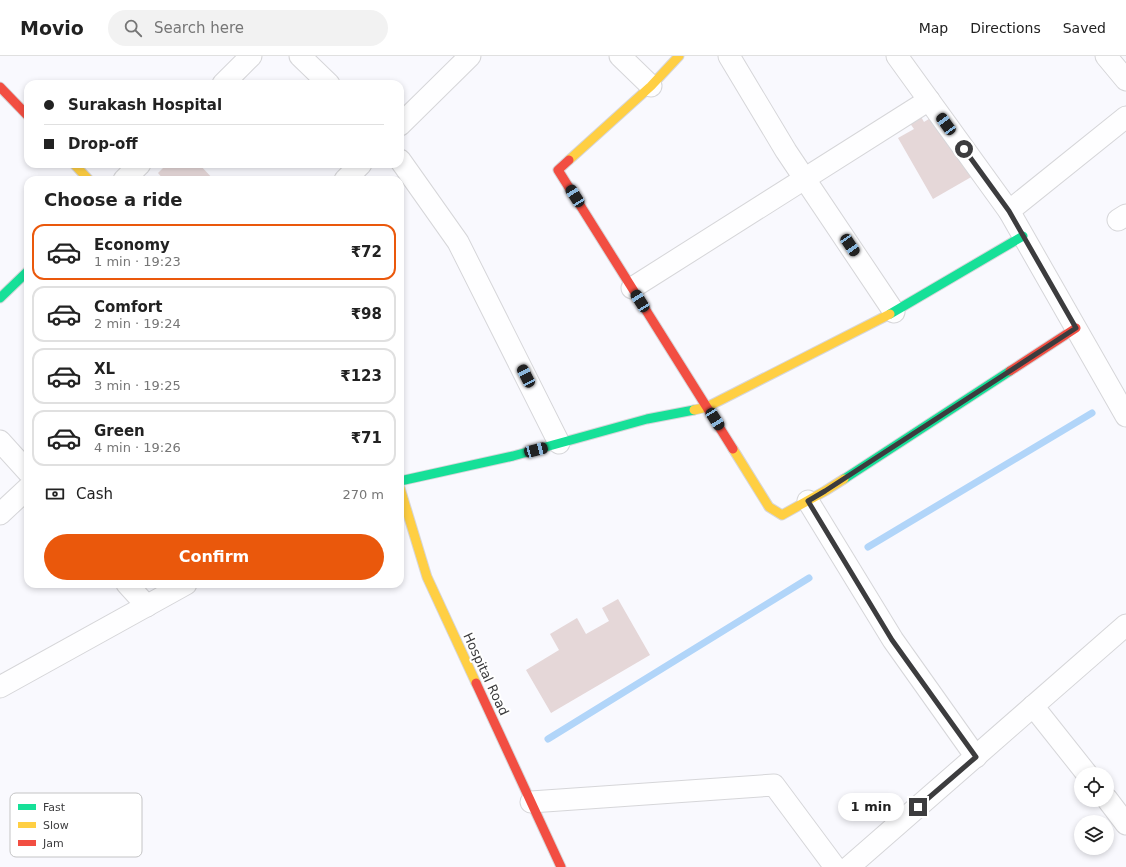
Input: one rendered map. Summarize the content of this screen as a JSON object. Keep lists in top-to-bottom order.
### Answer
{
  "streets": {
    "street": ["Hospital Road"]
  },
  "legend": ["Fast", "Slow", "Jam"],
  "page": {
    "header": "Movio",
    "search": "Search here",
    "nav": ["Map", "Directions", "Saved"],
    "banner": ["Surakash Hospital", "Drop-off"],
    "heading": "Choose a ride",
    "list": [
      {
        "name": "Economy",
        "note": "1 min · 19:23",
        "value": "₹72"
      },
      {
        "name": "Comfort",
        "note": "2 min · 19:24",
        "value": "₹98"
      },
      {
        "name": "XL",
        "note": "3 min · 19:25",
        "value": "₹123"
      },
      {
        "name": "Green",
        "note": "4 min · 19:26",
        "value": "₹71"
      }
    ],
    "pay": ["Cash", "270 m"],
    "buttons": "Confirm",
    "bubble": "1 min"
  }
}
